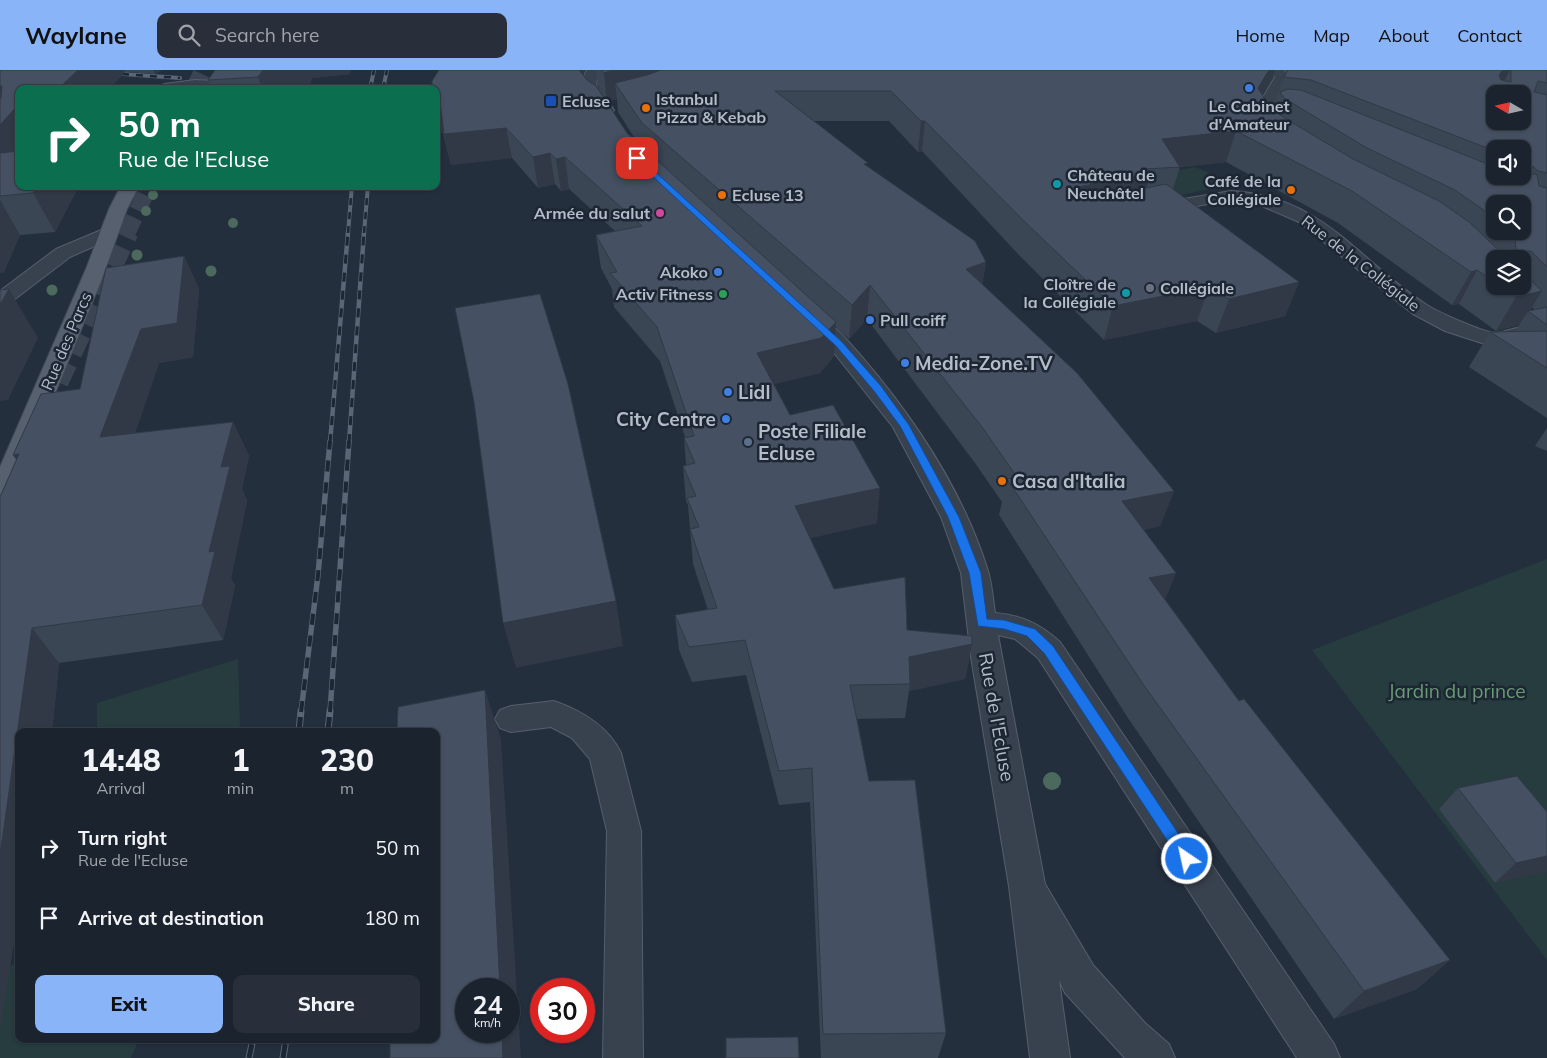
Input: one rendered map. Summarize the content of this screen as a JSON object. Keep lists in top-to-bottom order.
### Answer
{
  "streets": {
    "main road": ["Rue des Parcs"],
    "street": ["Rue de la Collégiale", "Rue de l'Ecluse"]
  },
  "parks": ["Jardin du prince"],
  "places": {
    "other": [
      "Le Cabinet d'Amateur",
      "Istanbul Pizza & Kebab",
      "Château de Neuchâtel",
      "Café de la Collégiale",
      "Ecluse 13",
      "Armée du salut",
      "Akoko",
      "Collégiale",
      "Cloître de la Collégiale",
      "Activ Fitness",
      "Pull coiff",
      "Media-Zone.TV",
      "Lidl",
      "City Centre",
      "Poste Filiale Ecluse",
      "Casa d'Italia"
    ],
    "transit": ["Ecluse"]
  },
  "north": "left",
  "page": {
    "header": "Waylane",
    "search": "Search here",
    "nav": [
      "Home",
      "Map",
      "About",
      "Contact"
    ],
    "turn": ["50 m", "Rue de l'Ecluse"],
    "eta": [
      "14:48",
      "Arrival",
      "1",
      "min",
      "230",
      "m"
    ],
    "list": [
      {
        "name": "Turn right",
        "note": "Rue de l'Ecluse",
        "value": "50 m"
      },
      {
        "name": "Arrive at destination",
        "value": "180 m"
      }
    ],
    "buttons": ["Exit", "Share"],
    "speed": "24 km/h",
    "limit": "30"
  }
}
